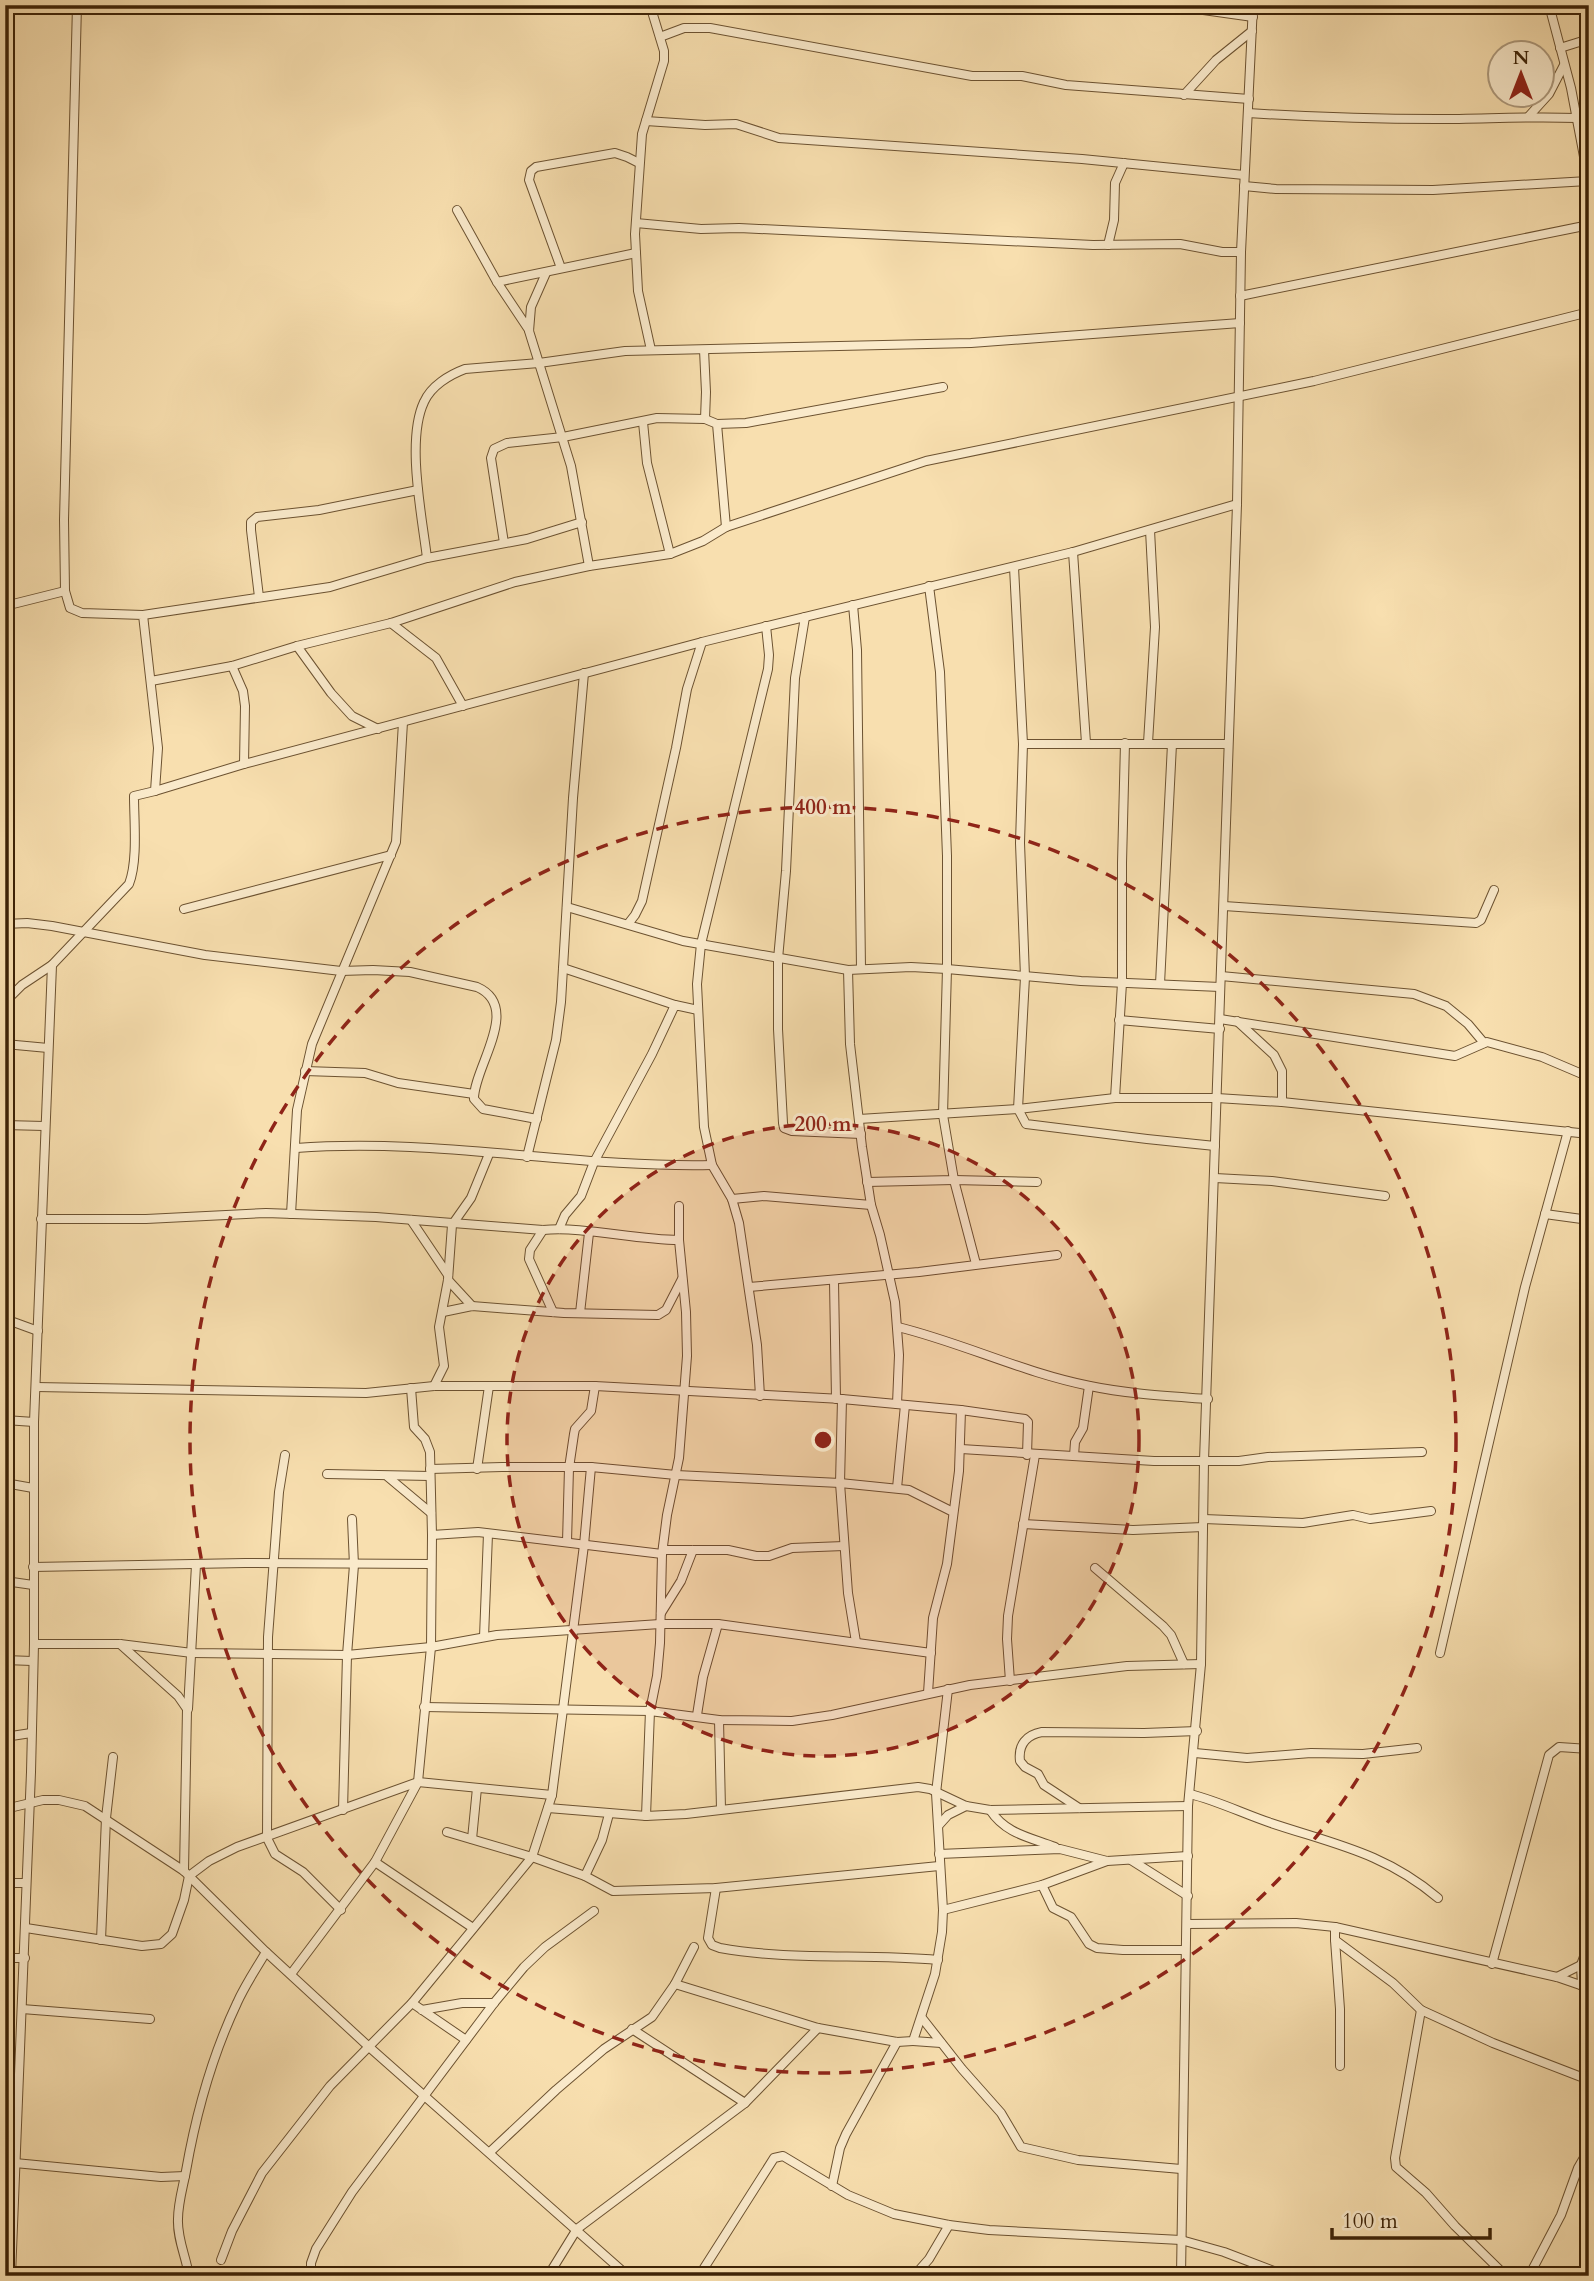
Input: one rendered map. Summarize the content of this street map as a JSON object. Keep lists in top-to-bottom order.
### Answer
{
  "scale_bar": "100 m",
  "north": "top",
  "rings": ["400 m", "200 m"]
}
